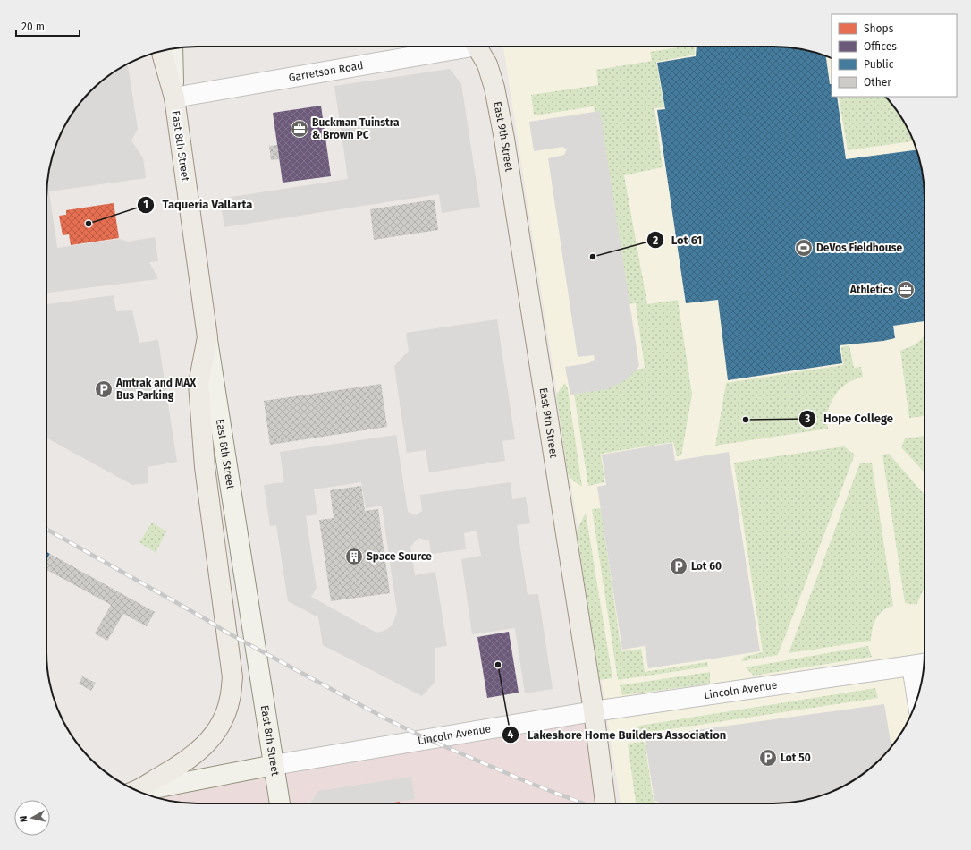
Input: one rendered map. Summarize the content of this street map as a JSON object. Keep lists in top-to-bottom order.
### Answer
{
  "streets": {
    "main road": ["East 9th Street", "East 8th Street", "Lincoln Avenue"],
    "street": ["Garretson Road"]
  },
  "crossings": [
    ["Garretson Road", "East 8th Street"],
    ["East 9th Street", "Lincoln Avenue"],
    ["East 8th Street", "Lincoln Avenue"]
  ],
  "places": {
    "office": ["Buckman Tuinstra & Brown PC", "Athletics"],
    "other": [
      "Taqueria Vallarta",
      "Lot 61",
      "Hope College",
      "Lakeshore Home Builders Association"
    ],
    "sports": ["DeVos Fieldhouse"],
    "parking": ["Amtrak and MAX Bus Parking", "Lot 60", "Lot 50"],
    "building": ["Space Source"]
  },
  "legend": [
    "Shops",
    "Offices",
    "Public",
    "Other"
  ],
  "scale_bar": "20 m",
  "north": "left"
}
